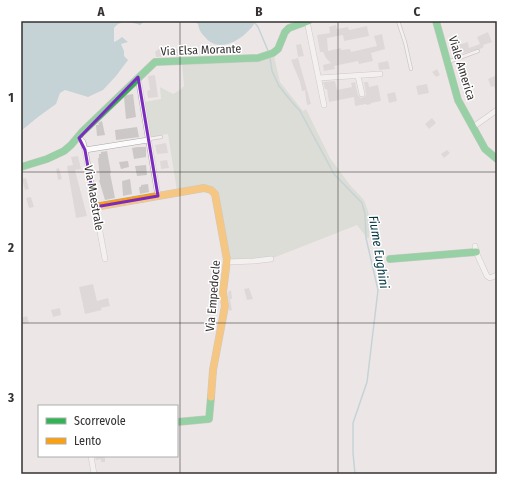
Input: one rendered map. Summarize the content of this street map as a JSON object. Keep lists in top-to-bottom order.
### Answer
{
  "streets": {
    "street": [
      "Via Elsa Morante",
      "Viale America",
      "Via Maestrale",
      "Via Empedocle"
    ]
  },
  "crossings": [
    ["Via Elsa Morante", "Via Maestrale"],
    ["Via Maestrale", "Via Empedocle"]
  ],
  "water": ["Fiume Eughini"],
  "legend": ["Scorrevole", "Lento"],
  "grid": {
    "columns": ["A", "B", "C"],
    "rows": ["1", "2", "3"]
  }
}
